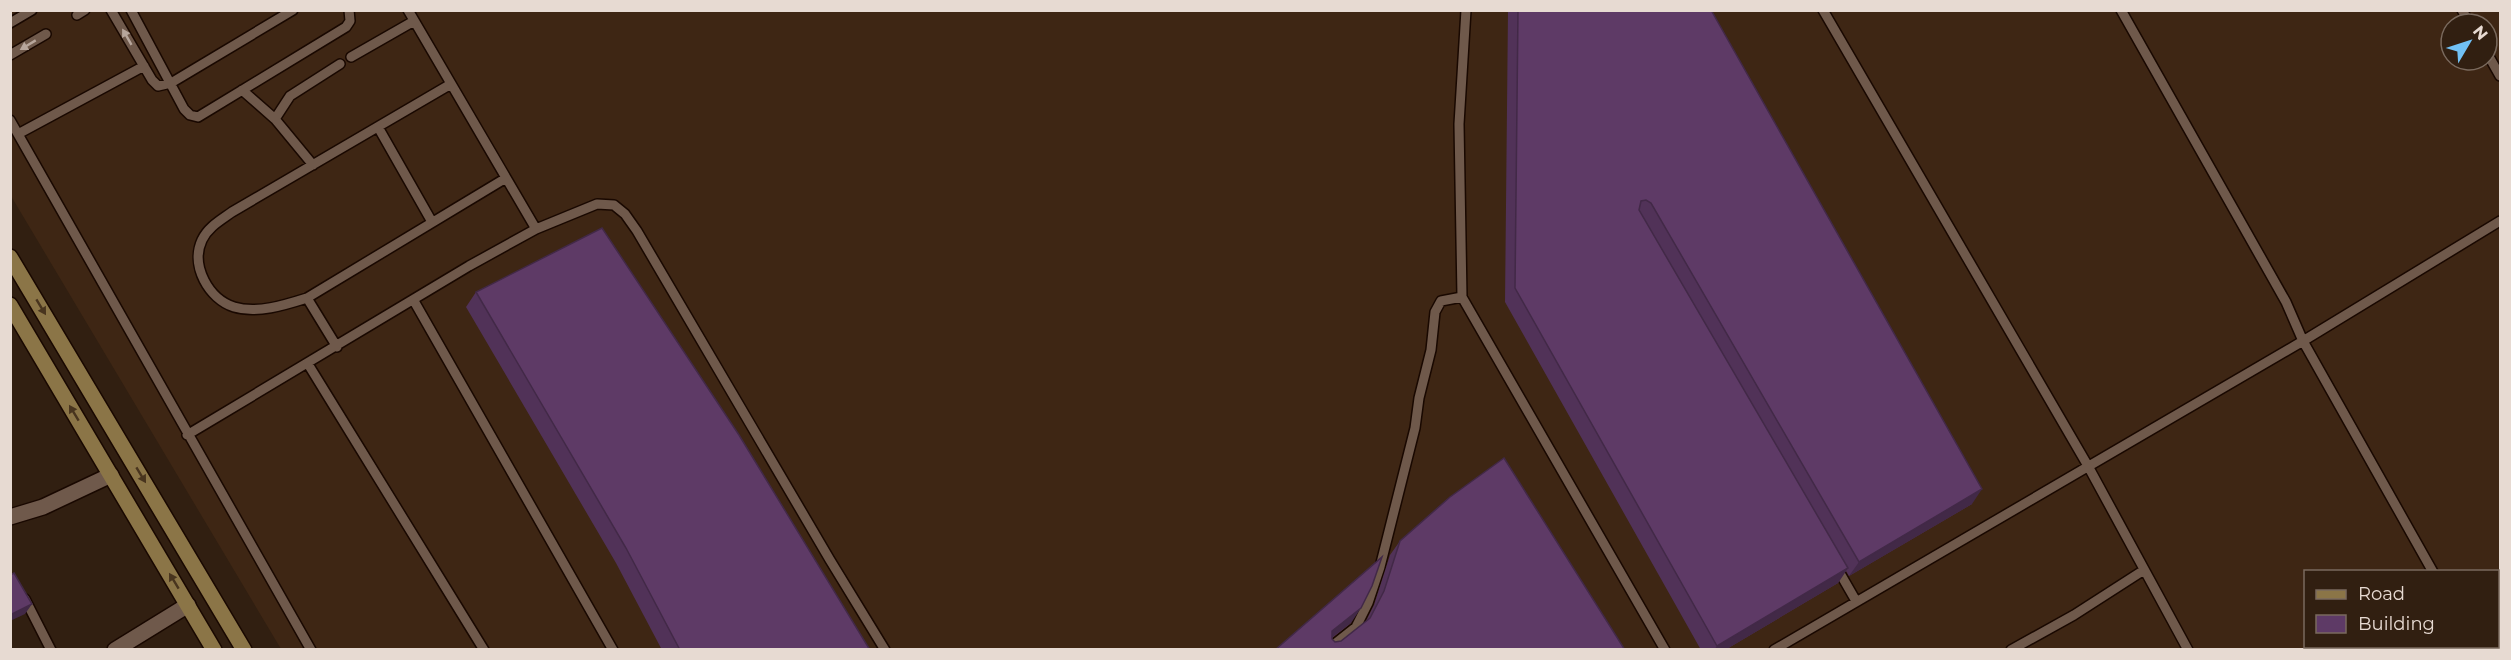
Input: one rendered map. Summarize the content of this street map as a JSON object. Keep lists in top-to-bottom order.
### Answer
{
  "legend": ["Road", "Building"],
  "north": "top right"
}
